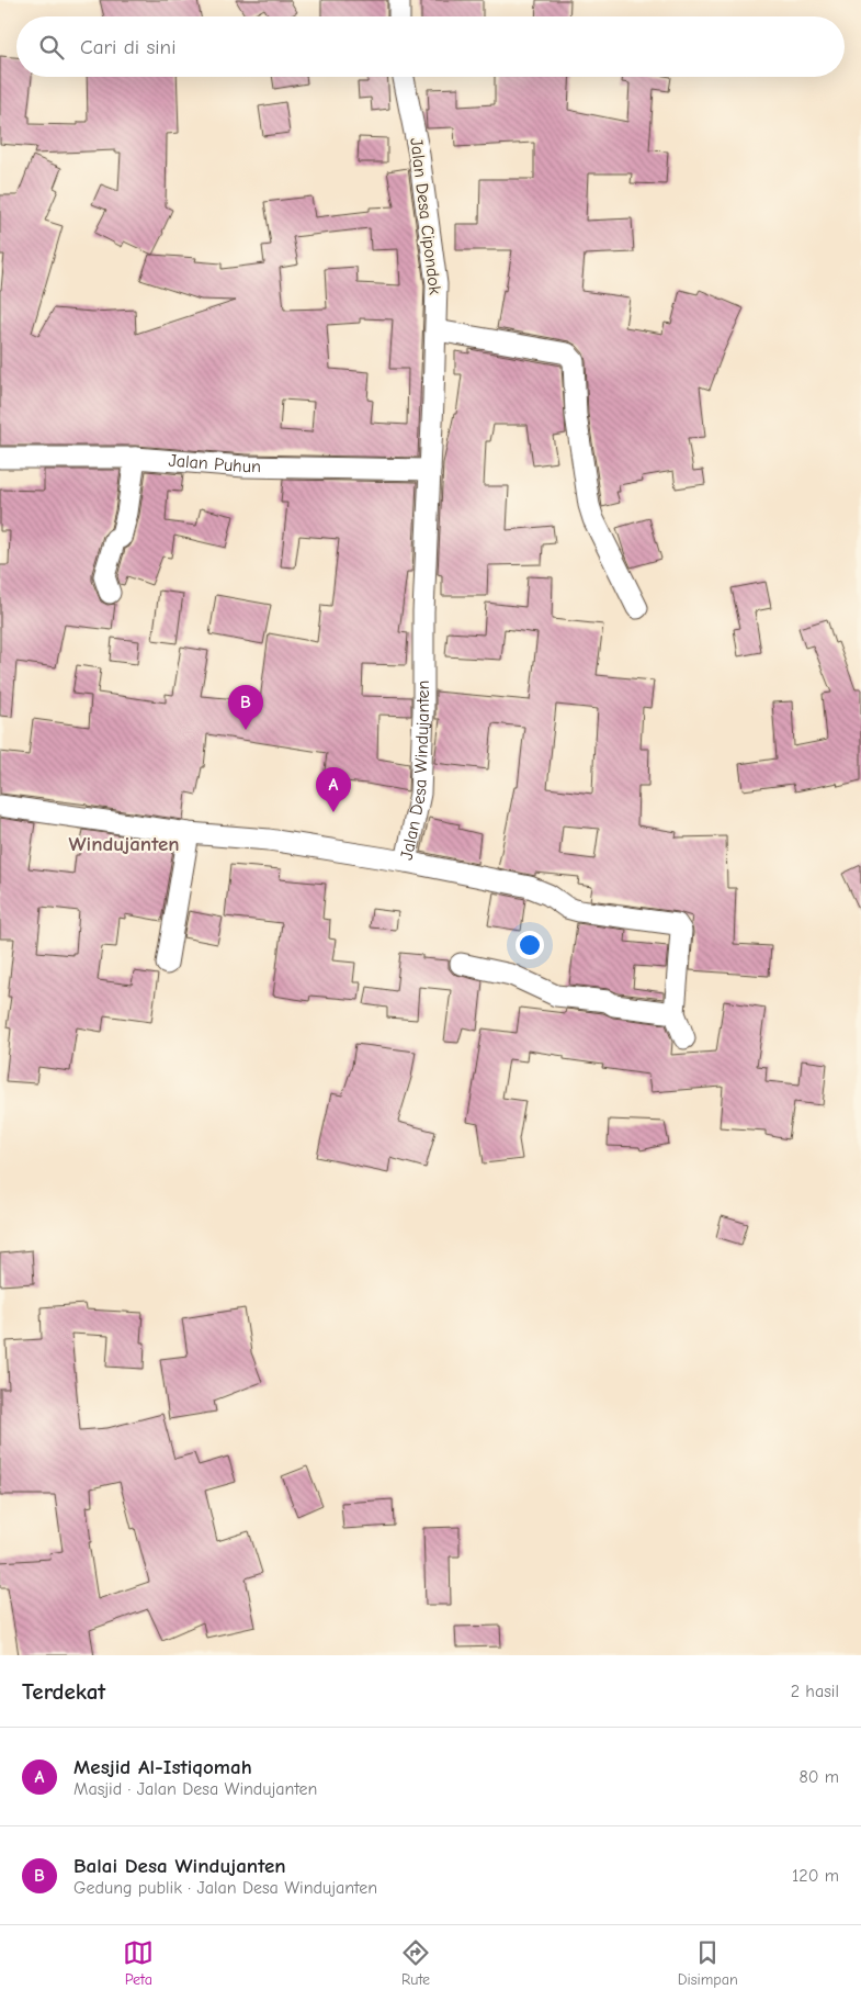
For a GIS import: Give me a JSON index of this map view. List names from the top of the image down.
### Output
{
  "streets": {
    "street": ["Jalan Desa Cipondok", "Jalan Puhun", "Jalan Desa Windujanten"]
  },
  "crossings": [
    ["Jalan Desa Cipondok", "Jalan Desa Windujanten"],
    ["Jalan Puhun", "Jalan Desa Windujanten"]
  ],
  "districts": ["Windujanten"],
  "page": {
    "search": "Cari di sini",
    "pins": ["B", "A"],
    "heading": ["Terdekat", "2 hasil"],
    "list": [
      {
        "mark": "A",
        "name": "Mesjid Al-Istiqomah",
        "note": "Masjid · Jalan Desa Windujanten",
        "value": "80 m"
      },
      {
        "mark": "B",
        "name": "Balai Desa Windujanten",
        "note": "Gedung publik · Jalan Desa Windujanten",
        "value": "120 m"
      }
    ],
    "nav": ["Peta", "Rute", "Disimpan"]
  }
}
